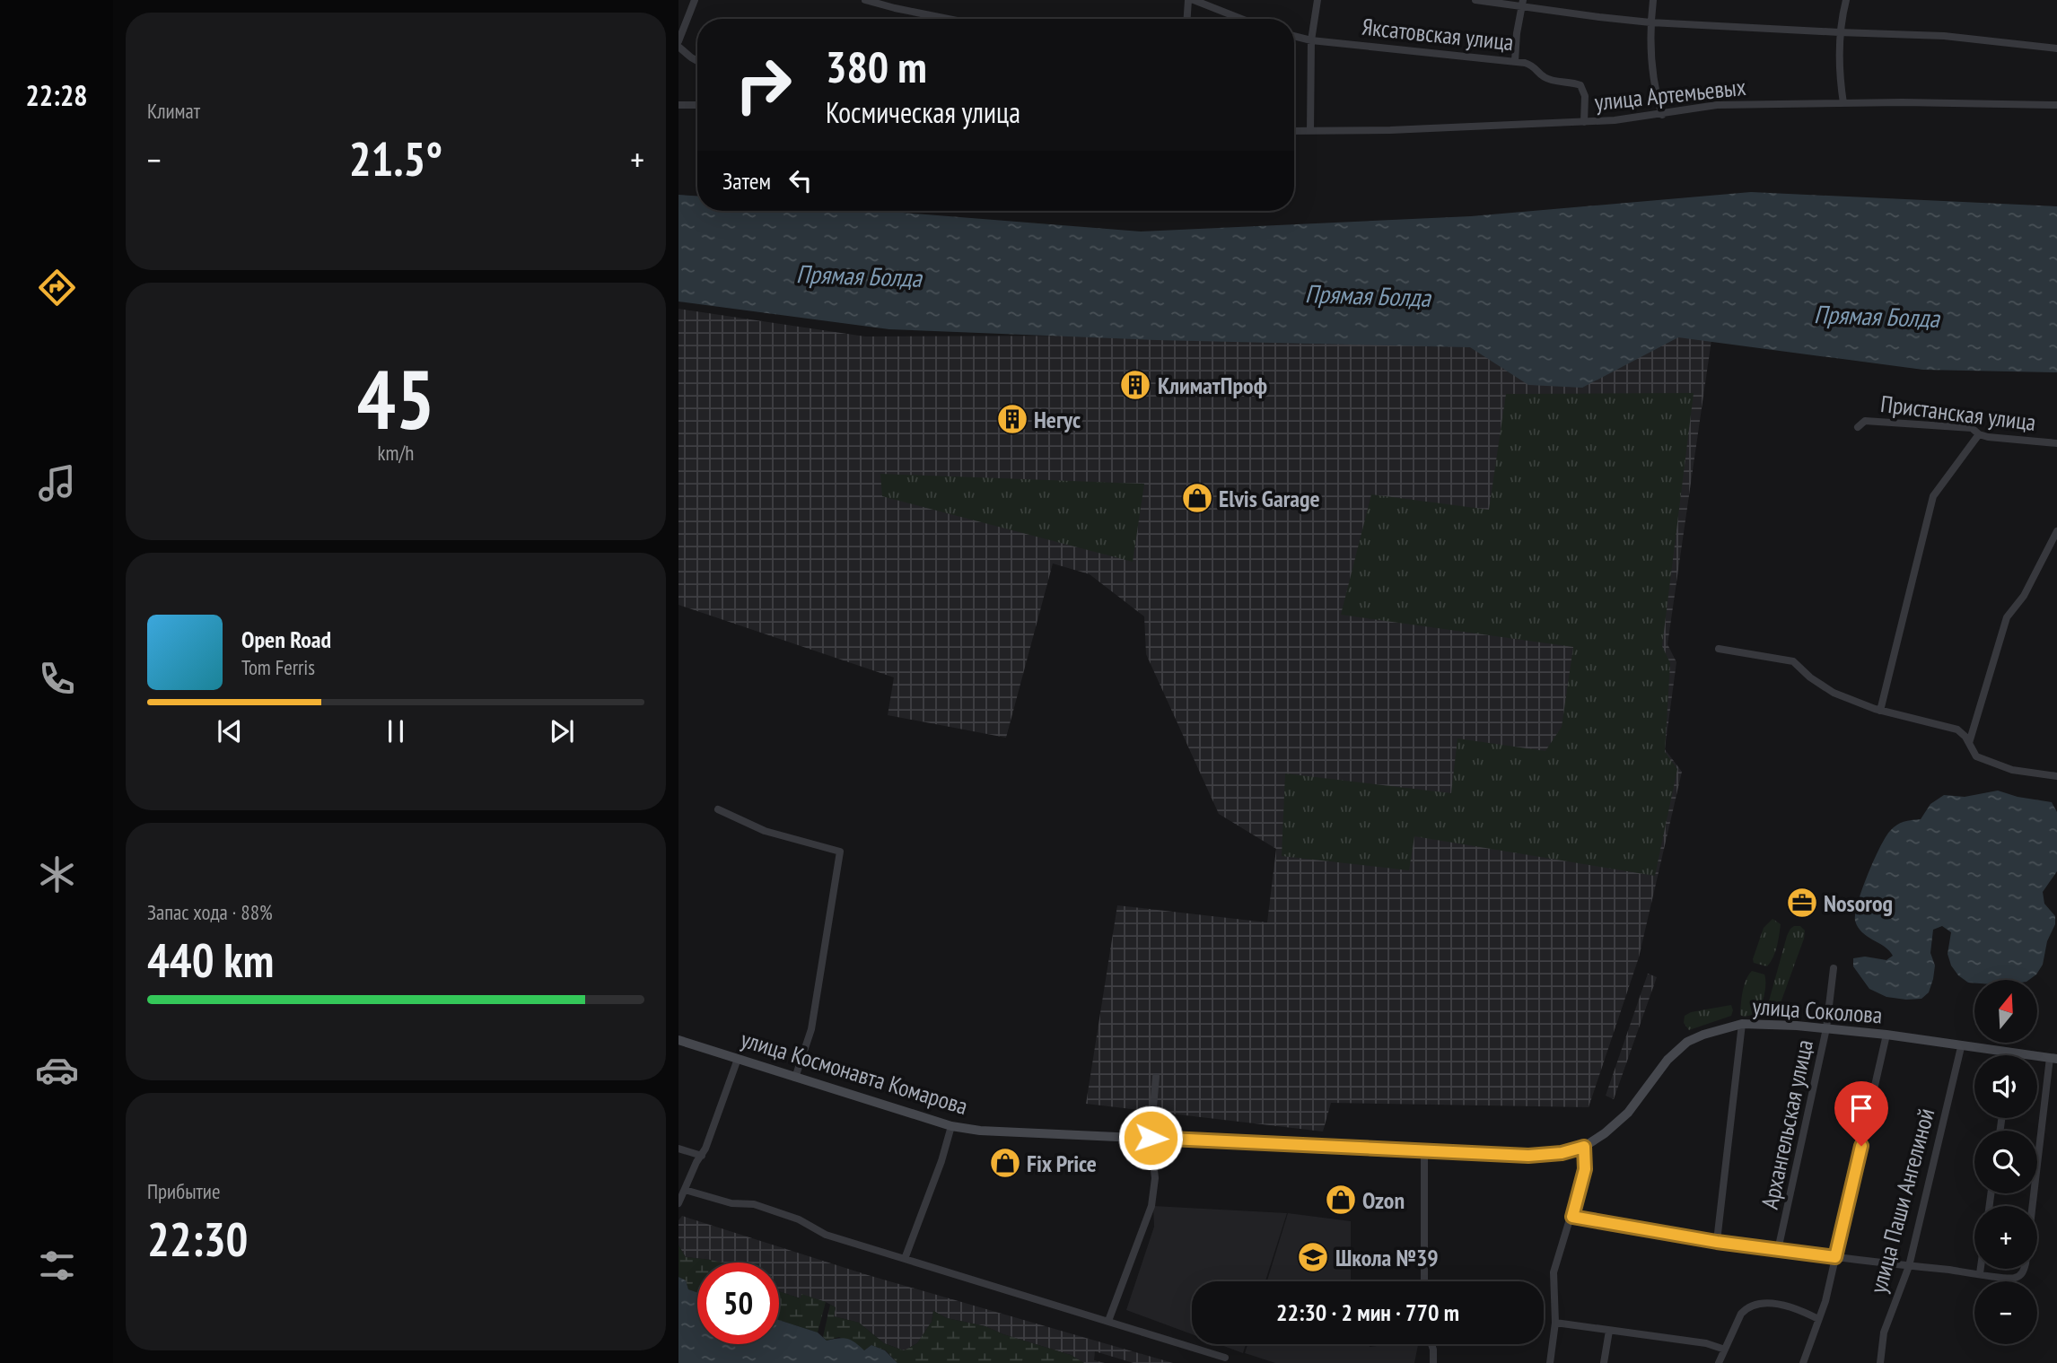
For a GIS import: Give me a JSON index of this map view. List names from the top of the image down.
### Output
{
  "streets": {
    "main road": ["улица Соколова", "улица Космонавта Комарова"],
    "street": [
      "Яксатовская улица",
      "улица Артемьевых",
      "Пристанская улица",
      "Архангельская улица",
      "улица Паши Ангелиной"
    ]
  },
  "crossings": [
    ["Яксатовская улица", "улица Артемьевых"],
    ["улица Соколова", "улица Космонавта Комарова"],
    ["улица Соколова", "Архангельская улица"],
    ["улица Соколова", "улица Паши Ангелиной"]
  ],
  "water": ["Прямая Болда"],
  "places": {
    "building": ["КлиматПроф", "Негус"],
    "shop": ["Elvis Garage", "Fix Price", "Ozon"],
    "office": ["Nosorog"],
    "school or university": ["Школа №39"]
  },
  "north": "top",
  "page": {
    "tabs": "22:28",
    "tile": [
      "Климат",
      ["45", "km/h"],
      ["Запас хода · 88%", "440 km"],
      ["Прибытие", "22:30"]
    ],
    "turn": ["380 m", "Космическая улица"],
    "heat": ["−", "21.5°", "+"],
    "then": "Затем",
    "song": ["Open Road", "Tom Ferris"],
    "map_buttons": ["+", "−"],
    "limit": "50",
    "trip": "22:30 · 2 мин · 770 m"
  }
}
